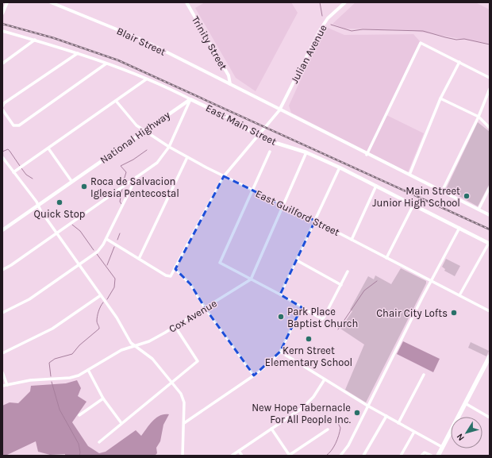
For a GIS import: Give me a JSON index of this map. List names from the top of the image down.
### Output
{
  "streets": {
    "main road": ["East Main Street", "National Highway"],
    "street": [
      "Blair Street",
      "Trinity Street",
      "Julian Avenue",
      "East Guilford Street",
      "Cox Avenue"
    ]
  },
  "crossings": [
    ["Blair Street", "Trinity Street"],
    ["East Main Street", "National Highway"],
    ["National Highway", "East Guilford Street"]
  ],
  "places": [
    "Roca de Salvacion Iglesia Pentecostal",
    "Main Street Junior High School",
    "Quick Stop",
    "Chair City Lofts",
    "Park Place Baptist Church",
    "Kern Street Elementary School",
    "New Hope Tabernacle For All People Inc."
  ],
  "north": "bottom left"
}
